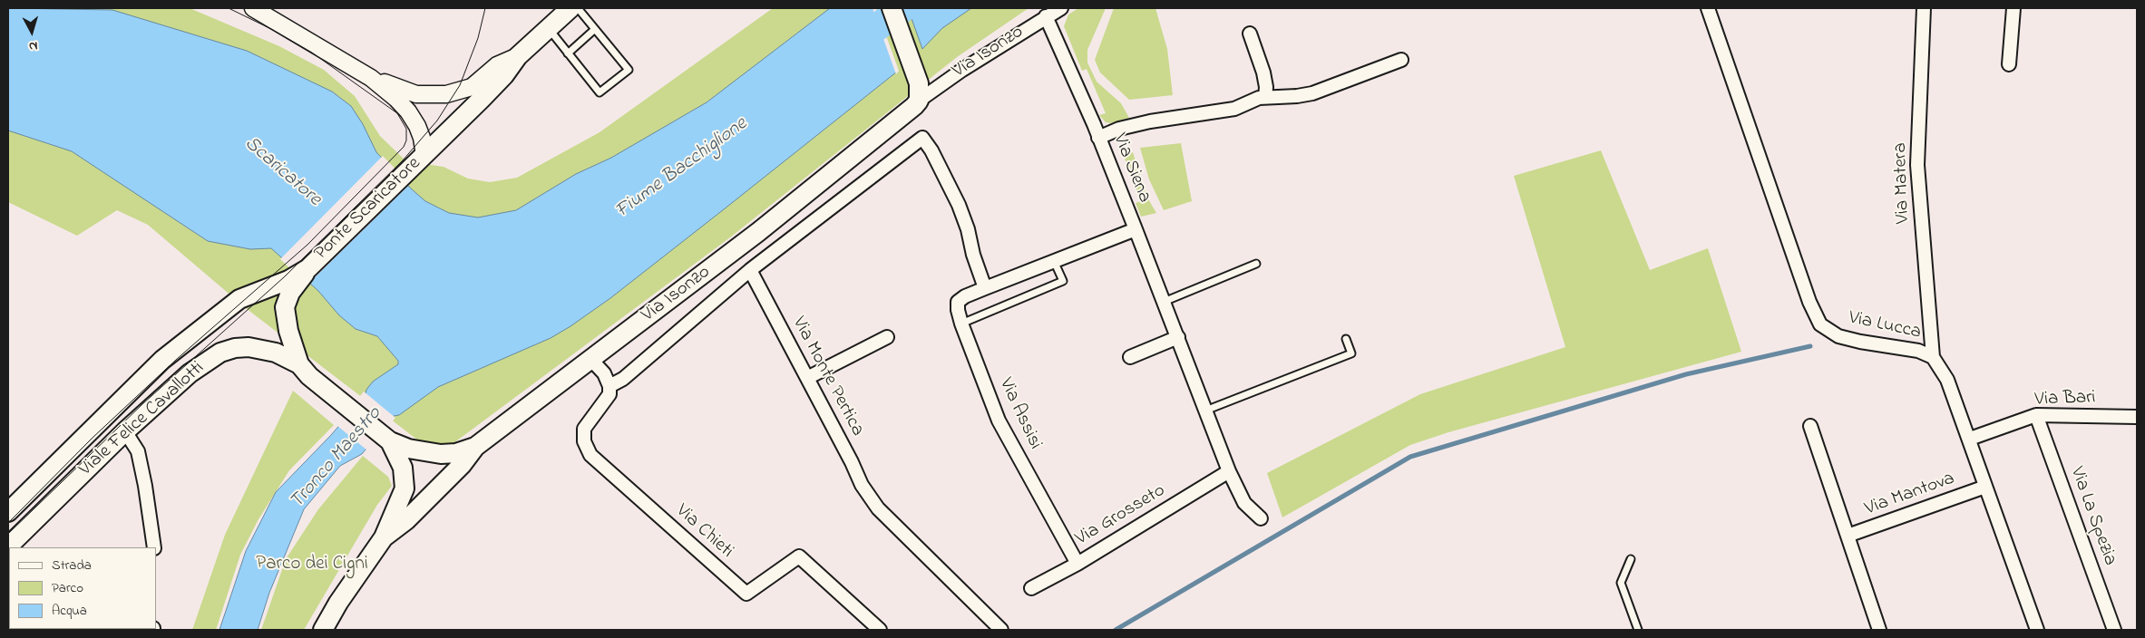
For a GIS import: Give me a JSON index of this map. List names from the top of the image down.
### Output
{
  "streets": {
    "main road": ["Via Isonzo", "Ponte Scaricatore", "Viale Felice Cavallotti"],
    "street": [
      "Via Siena",
      "Via Matera",
      "Via Lucca",
      "Via Monte Pertica",
      "Via Bari",
      "Via Assisi",
      "Via Mantova",
      "Via Grosseto",
      "Via La Spezia",
      "Via Chieti"
    ]
  },
  "crossings": [
    ["Via Isonzo", "Via Siena"],
    ["Via Siena", "Via Assisi"],
    ["Via Siena", "Via Grosseto"],
    ["Via Matera", "Via Lucca"],
    ["Ponte Scaricatore", "Viale Felice Cavallotti"],
    ["Via Lucca", "Via Bari"],
    ["Via Lucca", "Via Mantova"],
    ["Via Bari", "Via La Spezia"],
    ["Via Assisi", "Via Grosseto"]
  ],
  "water": ["Fiume Bacchiglione", "Scaricatore", "Tronco Maestro"],
  "parks": ["Parco dei Cigni"],
  "legend": ["Strada", "Parco", "Acqua"],
  "north": "bottom"
}
